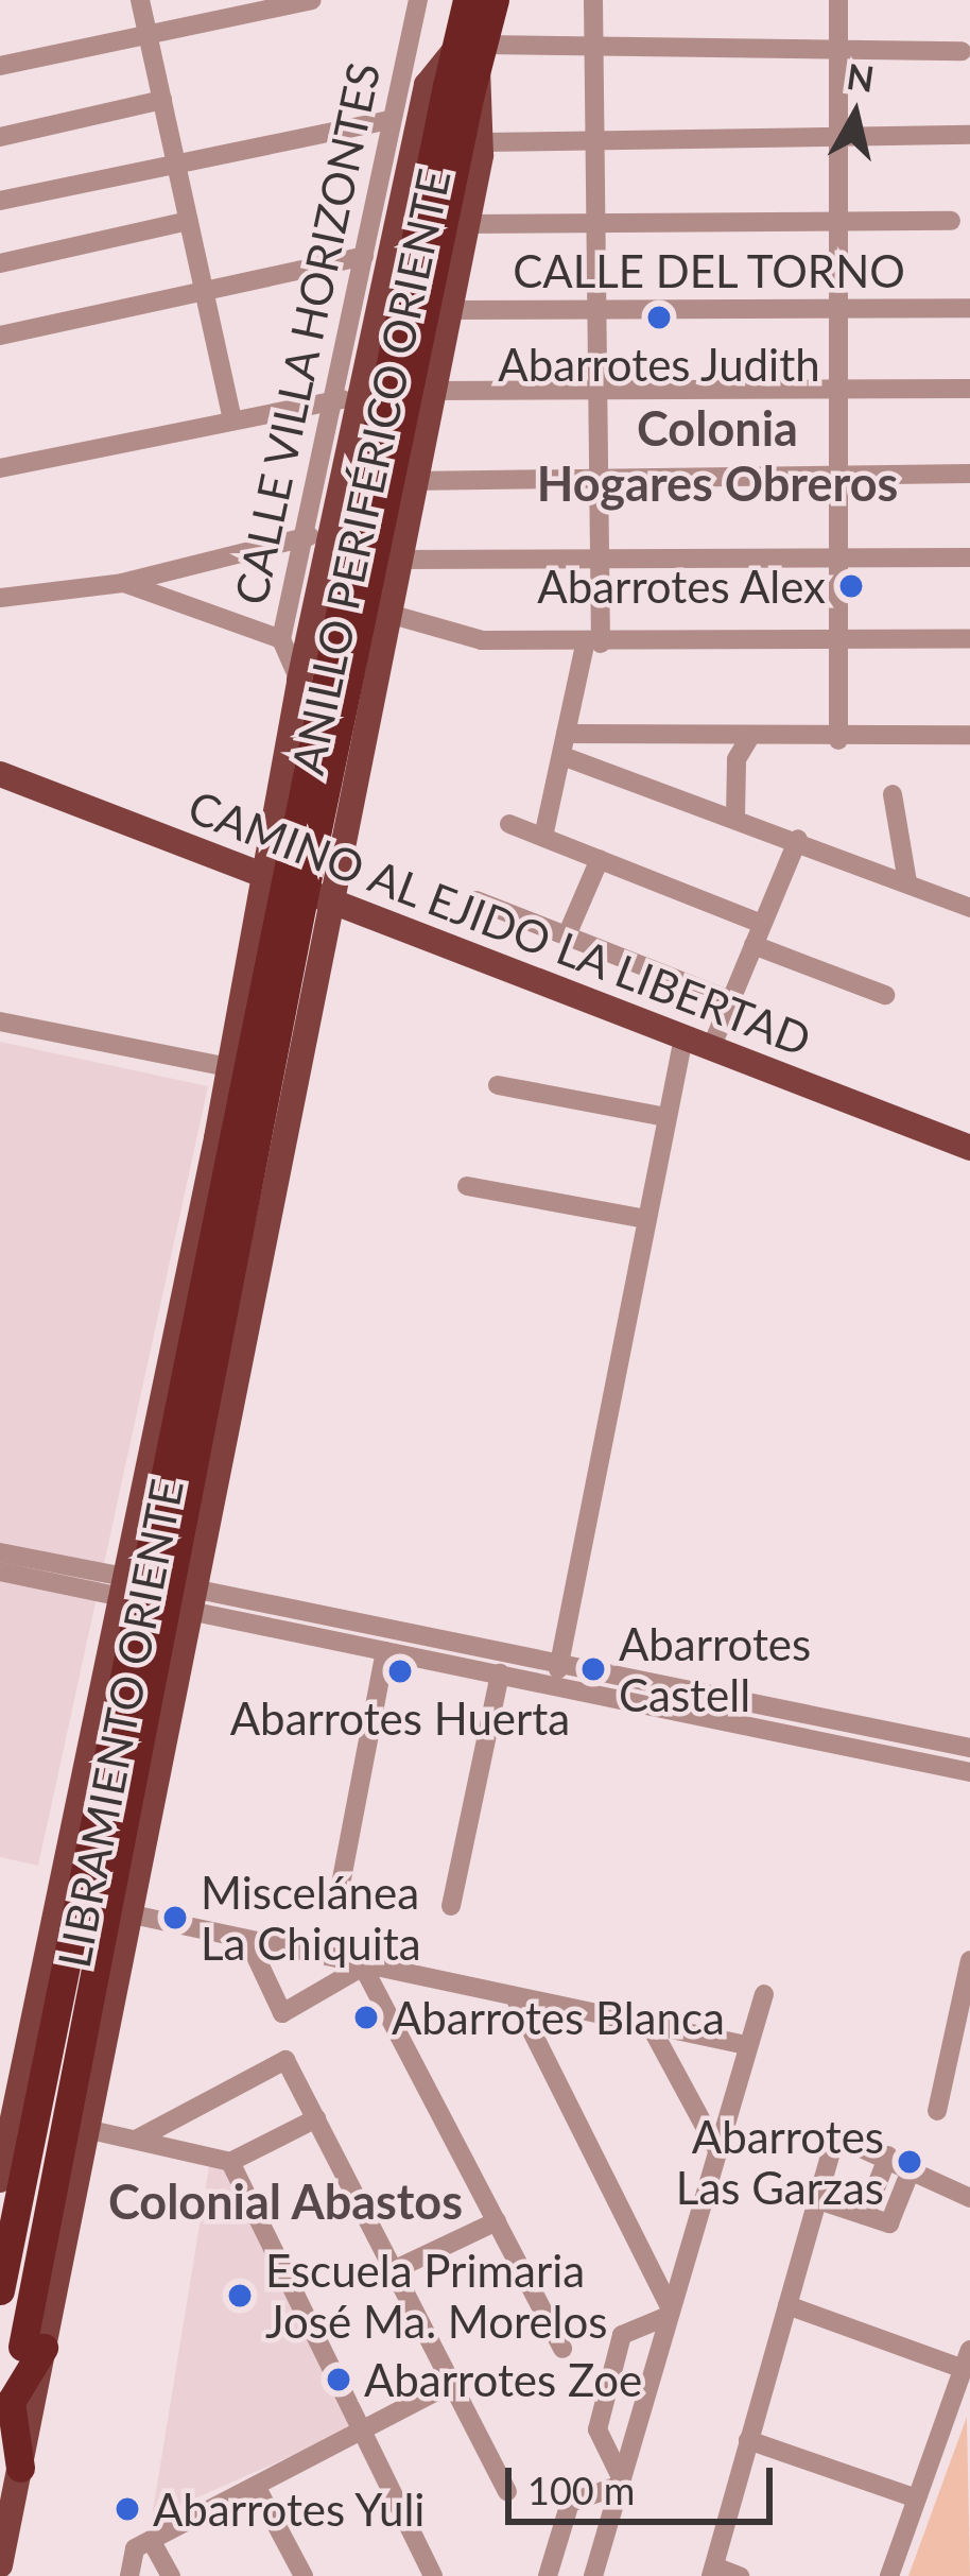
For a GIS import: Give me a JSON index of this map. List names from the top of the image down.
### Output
{
  "streets": {
    "highway": ["ANILLO PERIFÉRICO ORIENTE", "LIBRAMIENTO ORIENTE"],
    "main road": ["CAMINO AL EJIDO LA LIBERTAD"],
    "street": ["CALLE DEL TORNO", "CALLE VILLA HORIZONTES"]
  },
  "crossings": [
    ["CALLE DEL TORNO", "ANILLO PERIFÉRICO ORIENTE"],
    ["CALLE VILLA HORIZONTES", "ANILLO PERIFÉRICO ORIENTE"],
    ["ANILLO PERIFÉRICO ORIENTE", "CAMINO AL EJIDO LA LIBERTAD"],
    ["ANILLO PERIFÉRICO ORIENTE", "LIBRAMIENTO ORIENTE"],
    ["CAMINO AL EJIDO LA LIBERTAD", "LIBRAMIENTO ORIENTE"]
  ],
  "districts": ["Colonia Hogares Obreros", "Colonial Abastos"],
  "places": [
    "Abarrotes Judith",
    "Abarrotes Alex",
    "Abarrotes Castell",
    "Abarrotes Huerta",
    "Miscelánea La Chiquita",
    "Abarrotes Blanca",
    "Abarrotes Las Garzas",
    "Escuela Primaria José Ma. Morelos",
    "Abarrotes Zoe",
    "Abarrotes Yuli"
  ],
  "scale_bar": "100 m",
  "north": "top"
}
